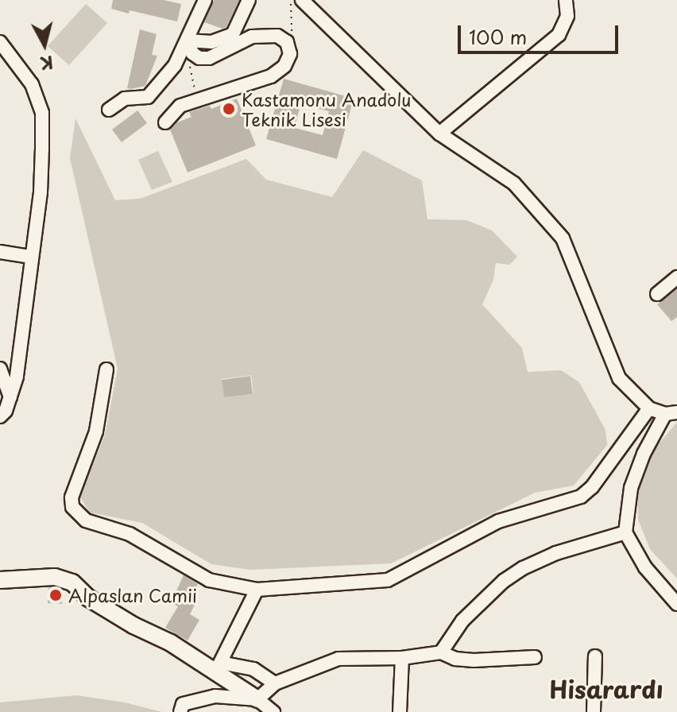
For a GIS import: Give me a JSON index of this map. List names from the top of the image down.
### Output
{
  "districts": ["Hisarardı"],
  "places": ["Kastamonu Anadolu Teknik Lisesi", "Alpaslan Camii"],
  "scale_bar": "100 m",
  "north": "bottom"
}
